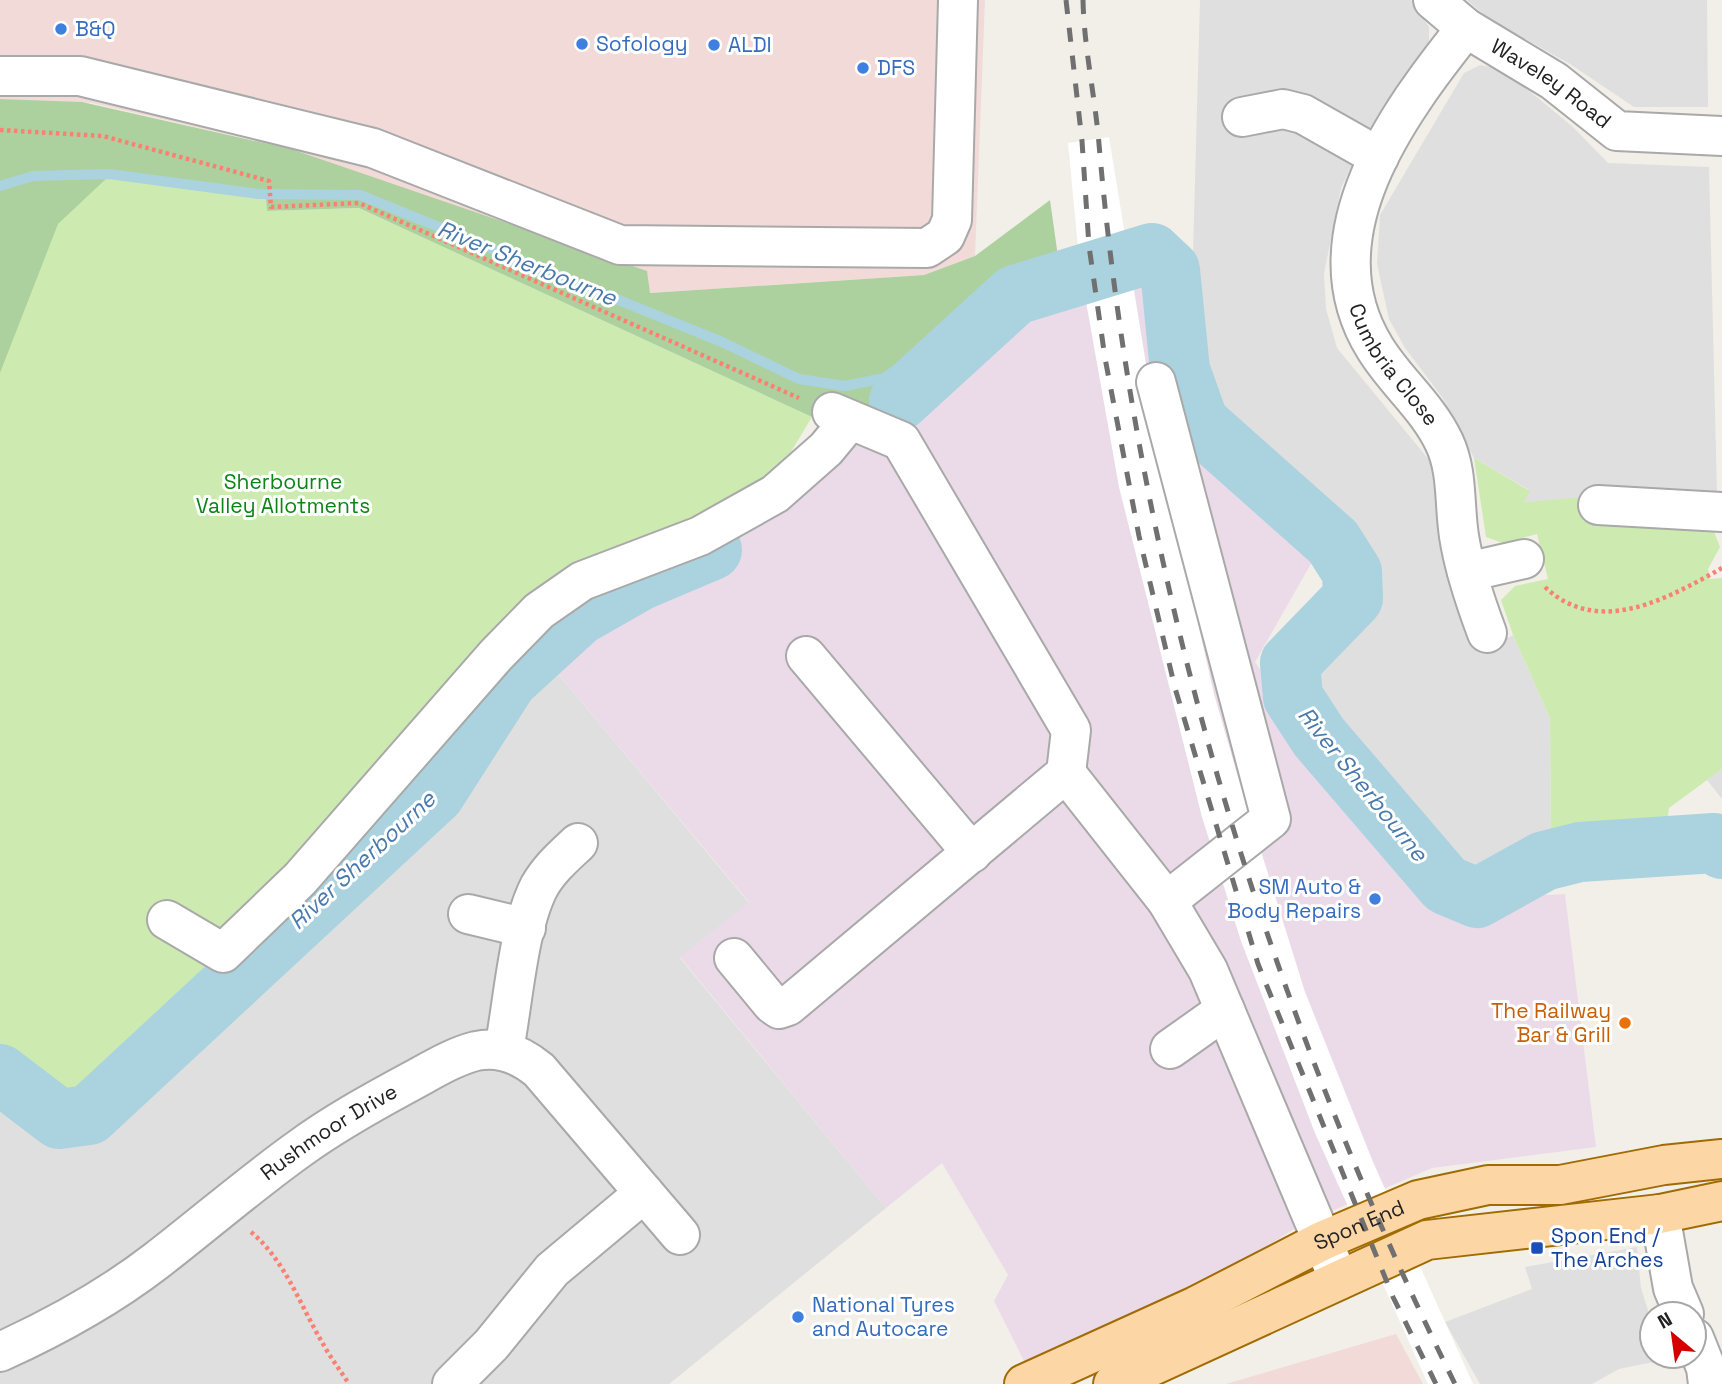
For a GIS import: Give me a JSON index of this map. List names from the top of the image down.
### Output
{
  "streets": {
    "main road": ["Spon End"],
    "street": ["Waveley Road", "Cumbria Close", "Rushmoor Drive"]
  },
  "crossings": [
    ["Waveley Road", "Cumbria Close"]
  ],
  "water": ["River Sherbourne"],
  "parks": ["Sherbourne Valley Allotments"],
  "places": {
    "other": [
      "B&Q",
      "Sofology",
      "ALDI",
      "DFS",
      "SM Auto & Body Repairs",
      "The Railway Bar & Grill",
      "National Tyres and Autocare"
    ],
    "transit": ["Spon End / The Arches"]
  },
  "north": "top left"
}
